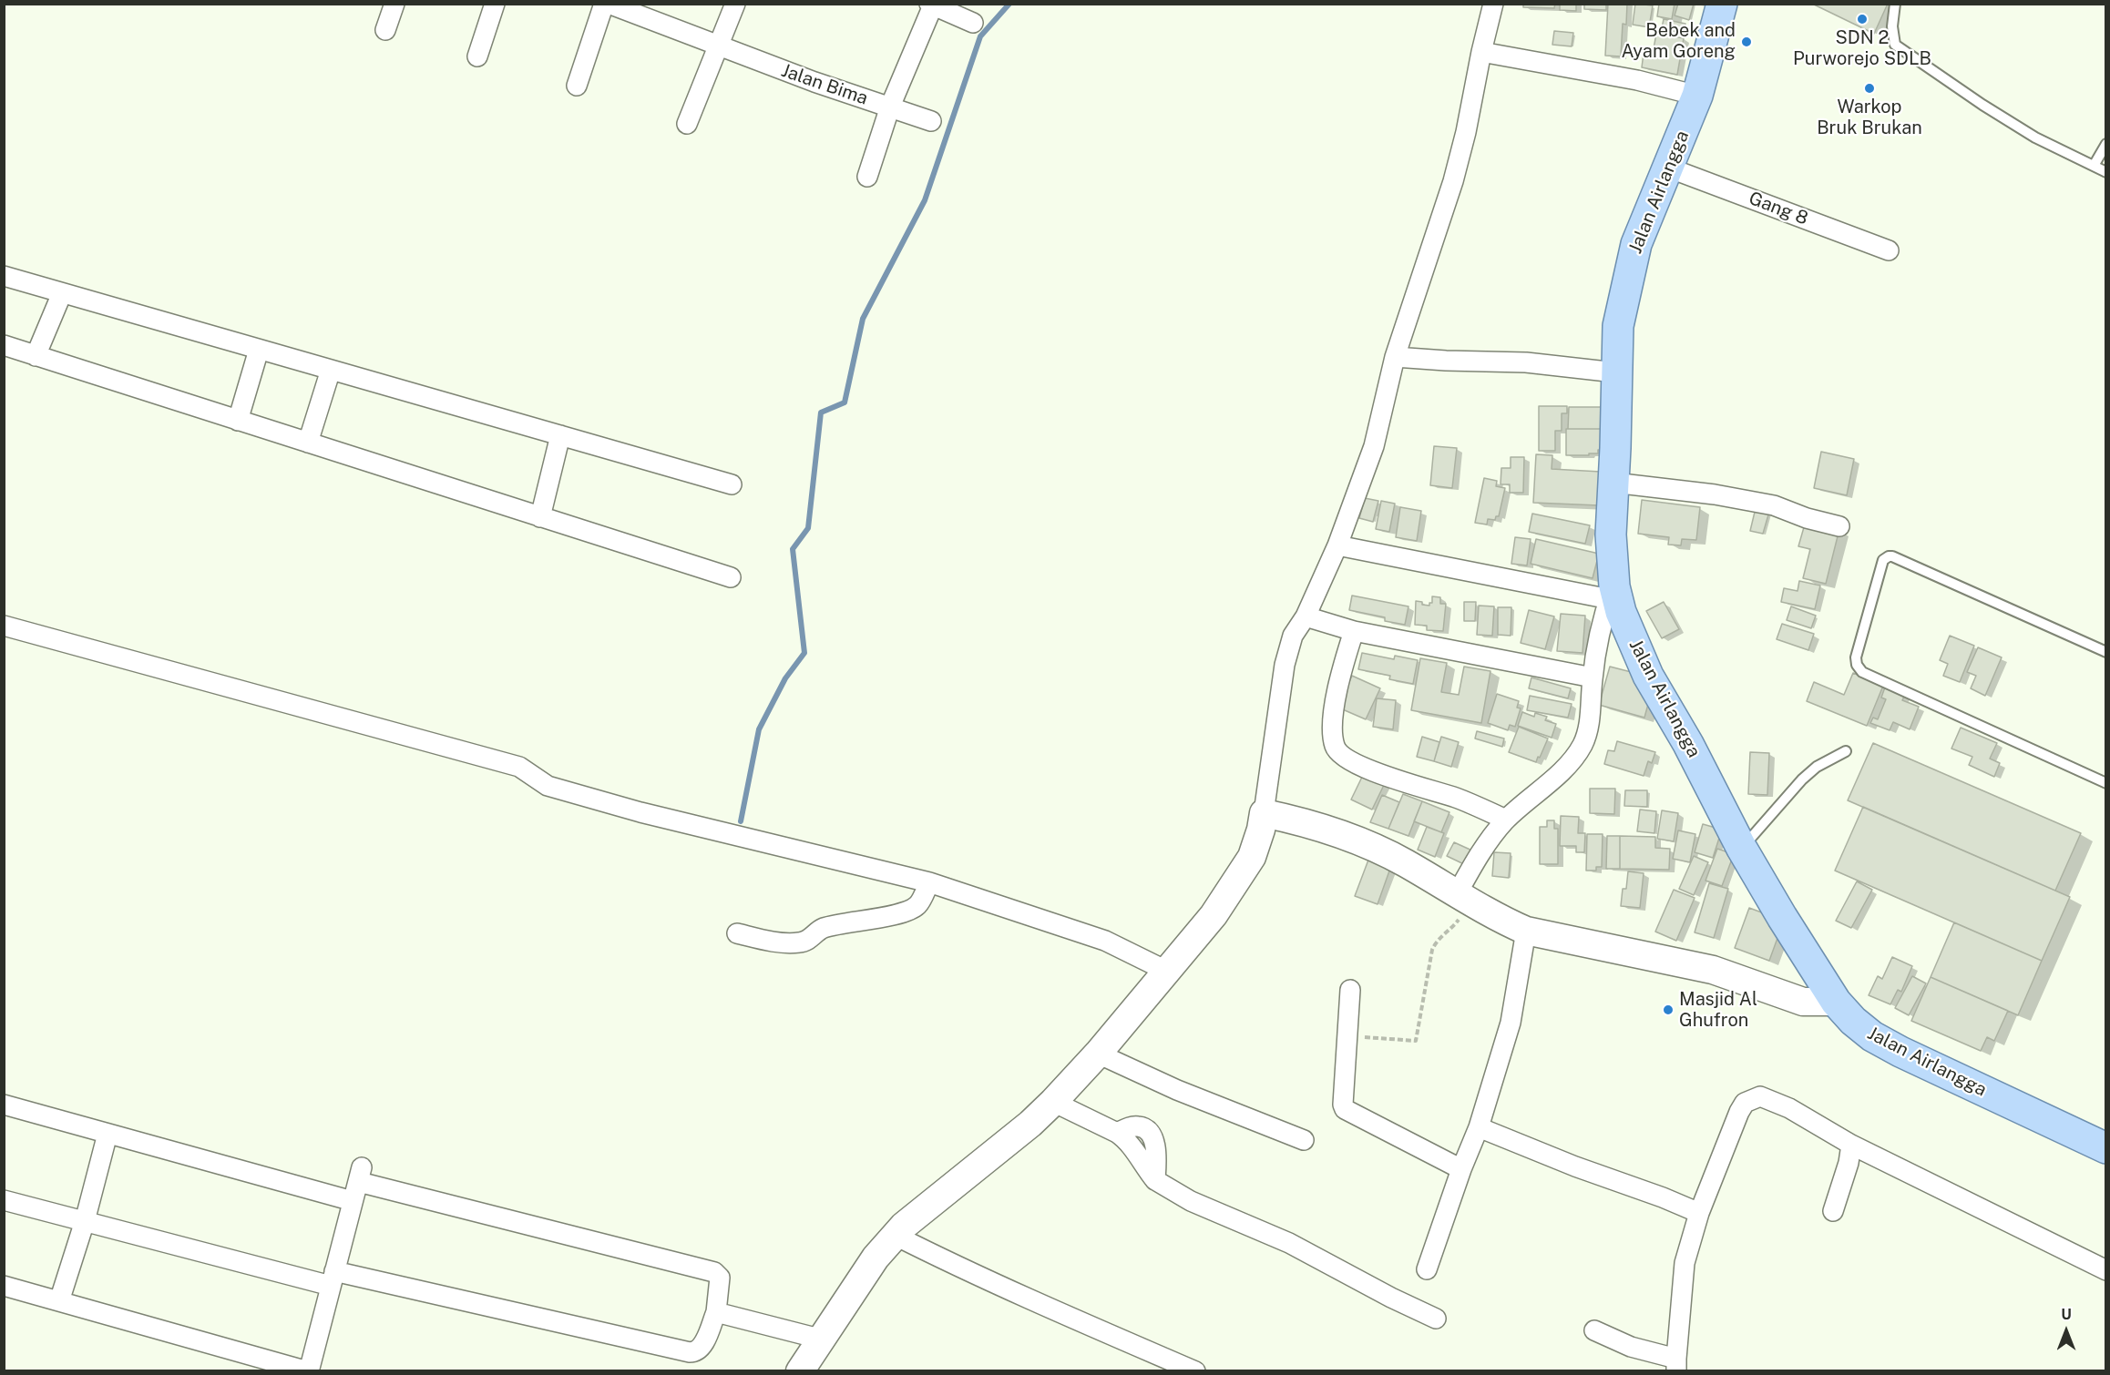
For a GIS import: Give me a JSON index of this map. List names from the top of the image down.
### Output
{
  "streets": {
    "main road": ["Jalan Airlangga"],
    "street": ["Jalan Bima", "Gang 8"]
  },
  "crossings": [
    ["Jalan Airlangga", "Gang 8"]
  ],
  "places": [
    "SDN 2 Purworejo SDLB",
    "Bebek and Ayam Goreng",
    "Warkop Bruk Brukan",
    "Masjid Al Ghufron"
  ],
  "north": "top"
}
